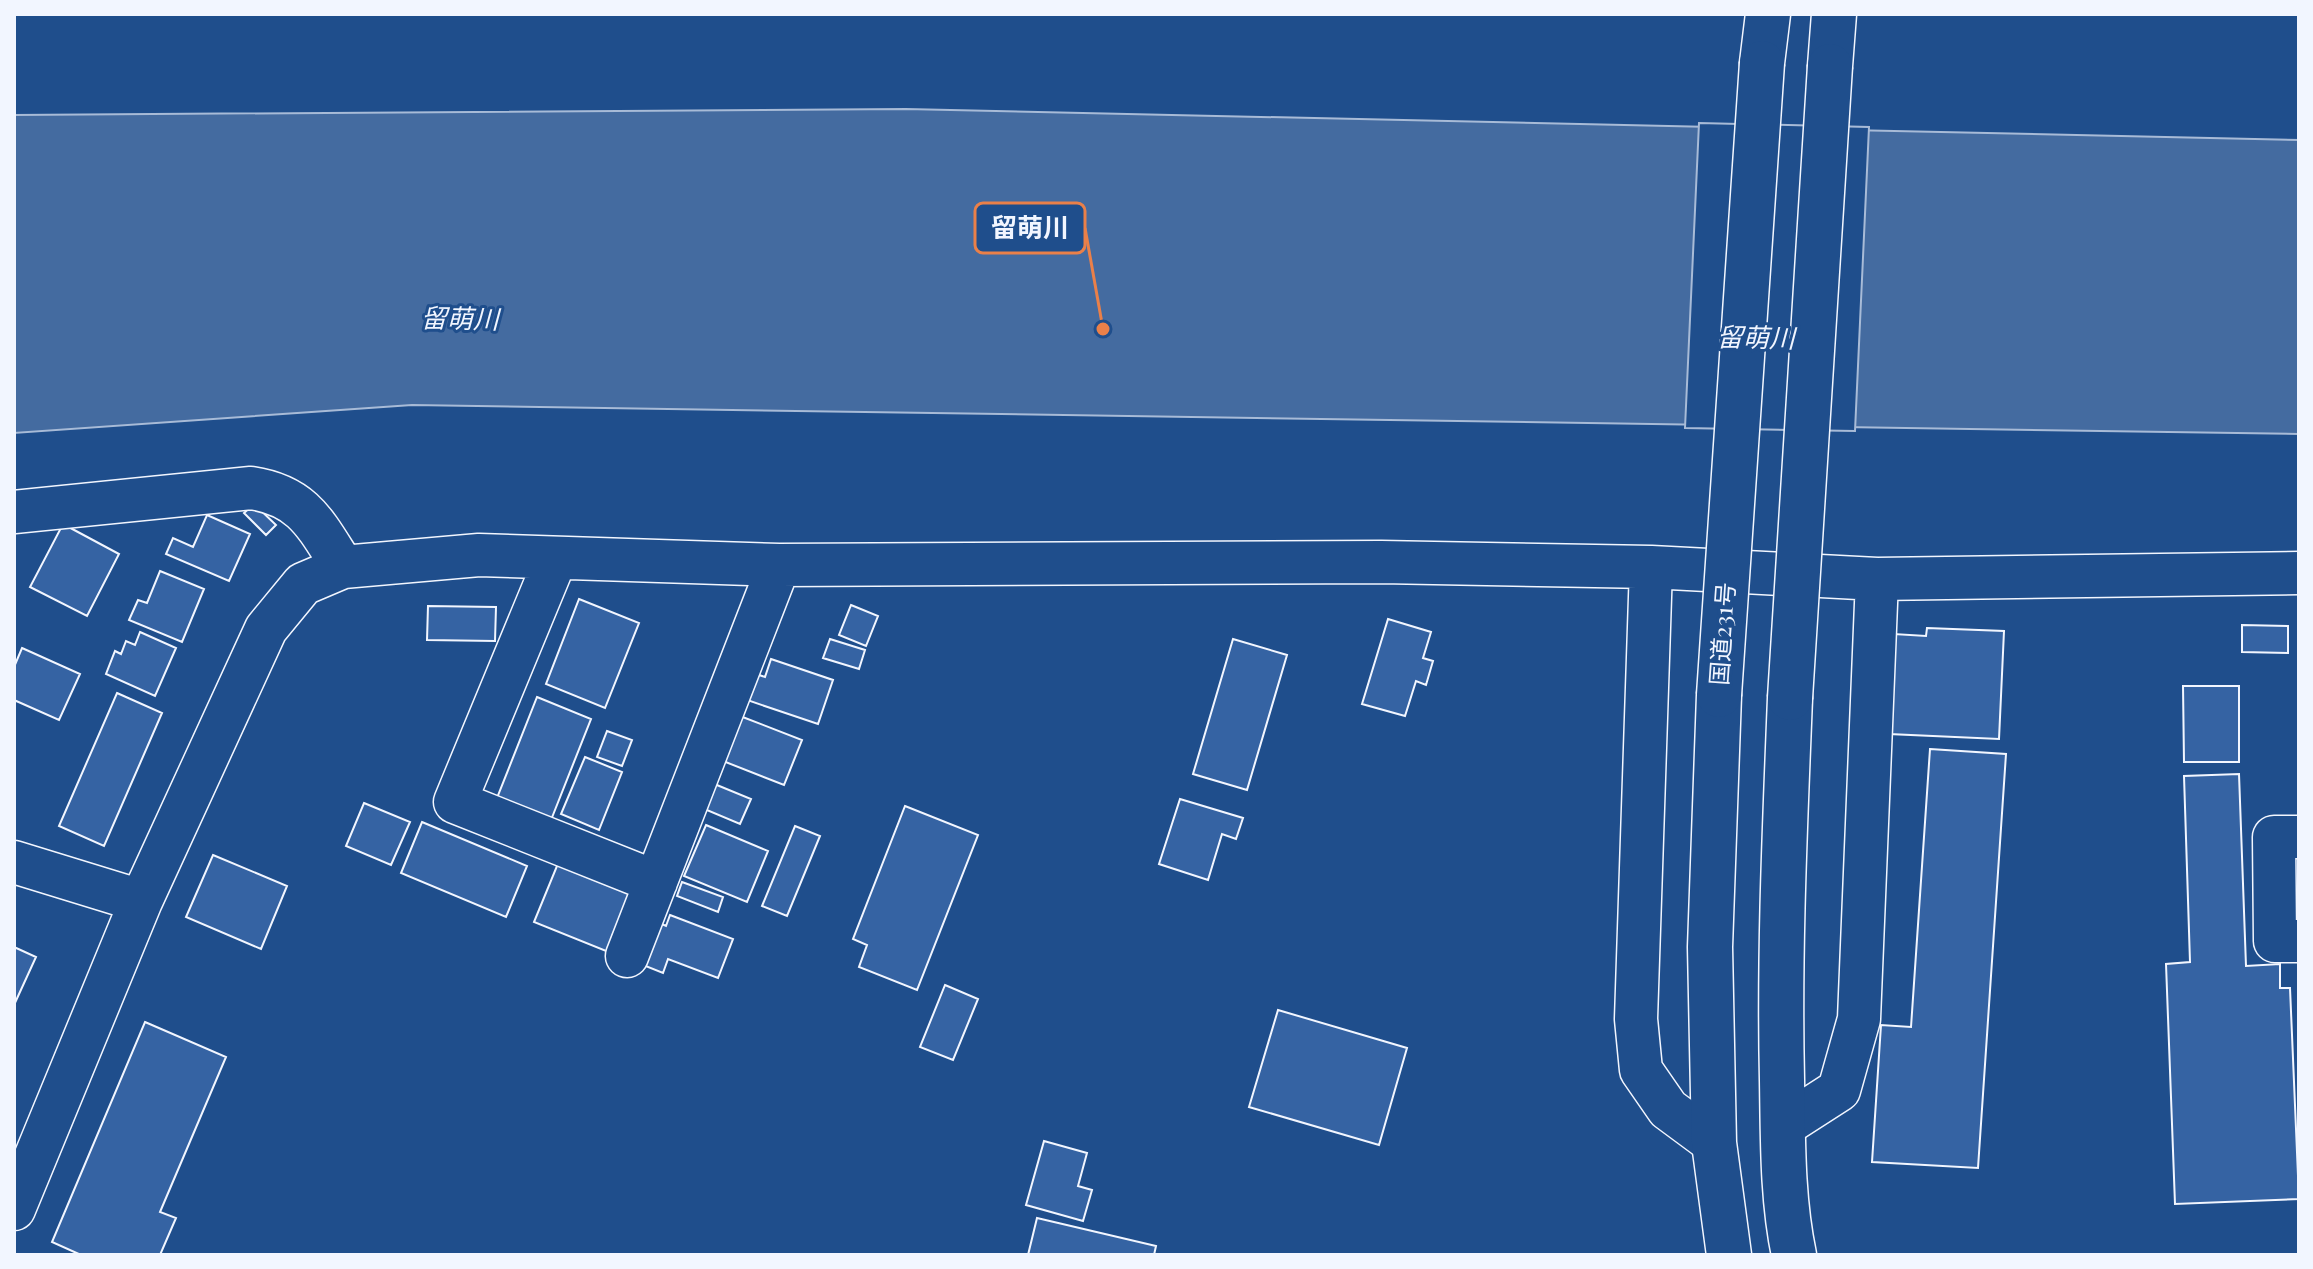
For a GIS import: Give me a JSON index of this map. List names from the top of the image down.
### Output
{
  "streets": {
    "highway": ["国道231号"]
  },
  "water": ["留萌川"],
  "places": ["留萌川"]
}
